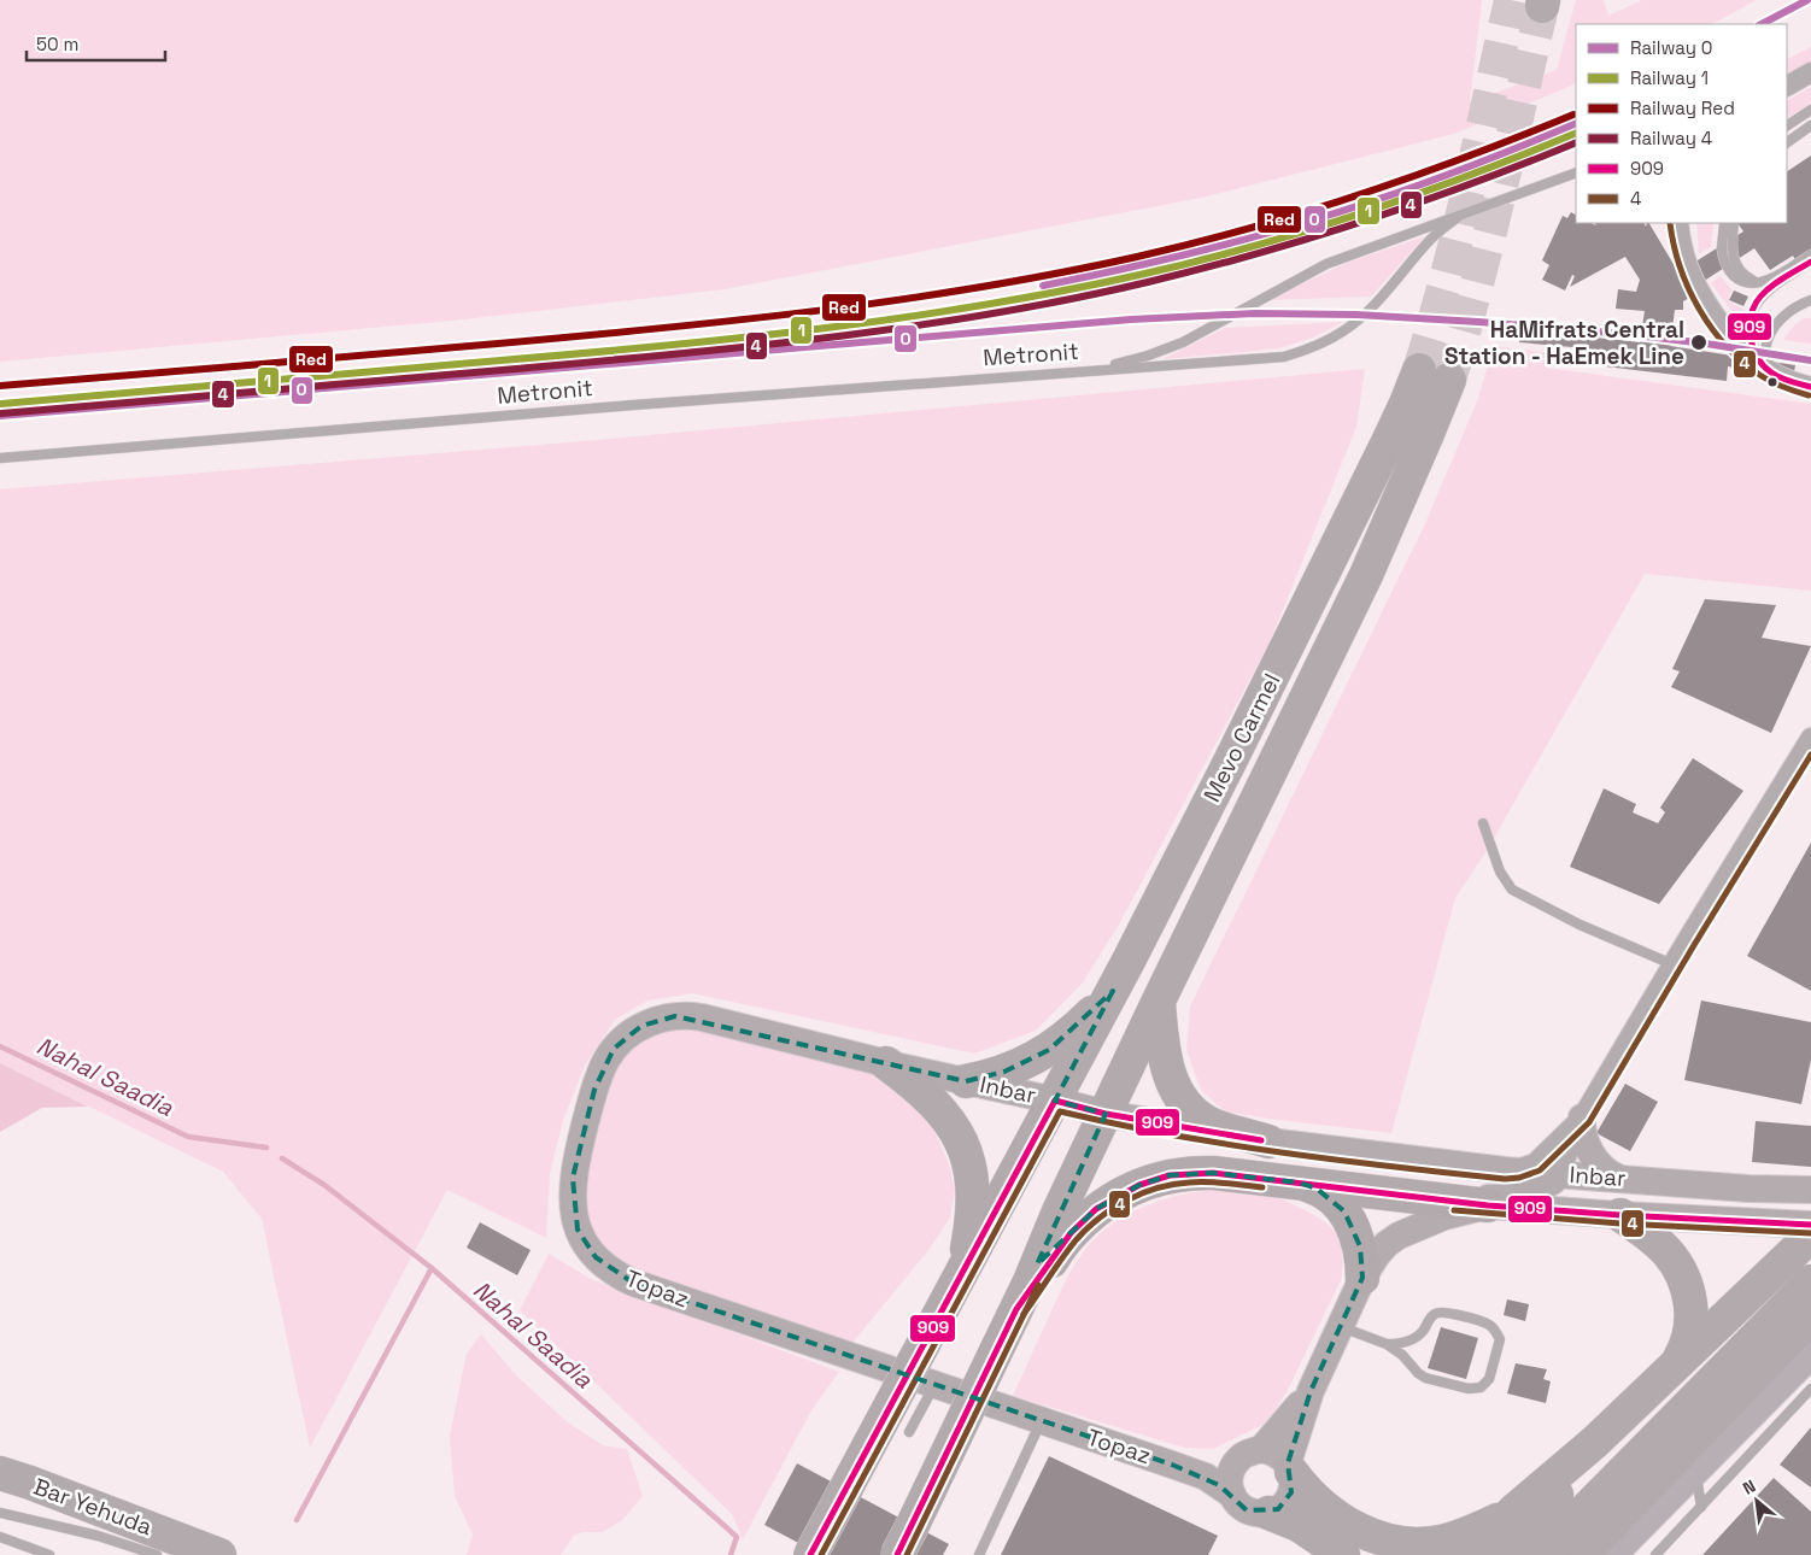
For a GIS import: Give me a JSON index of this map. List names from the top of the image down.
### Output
{
  "streets": {
    "highway": ["Mevo Carmel", "Bar Yehuda"],
    "street": ["Inbar", "Topaz"],
    "lane": ["Metronit"]
  },
  "crossings": [
    ["Mevo Carmel", "Inbar"],
    ["Inbar", "Topaz"]
  ],
  "water": ["Nahal Saadia"],
  "places": ["HaMifrats Central Station - HaEmek Line"],
  "lines": [
    "rail line 0",
    "rail line Red",
    "rail line 1",
    "rail line 4",
    "transit line 4",
    "transit line 909"
  ],
  "legend": [
    "Railway 0",
    "Railway 1",
    "Railway Red",
    "Railway 4",
    "909",
    "4"
  ],
  "scale_bar": "50 m",
  "north": "top left"
}
